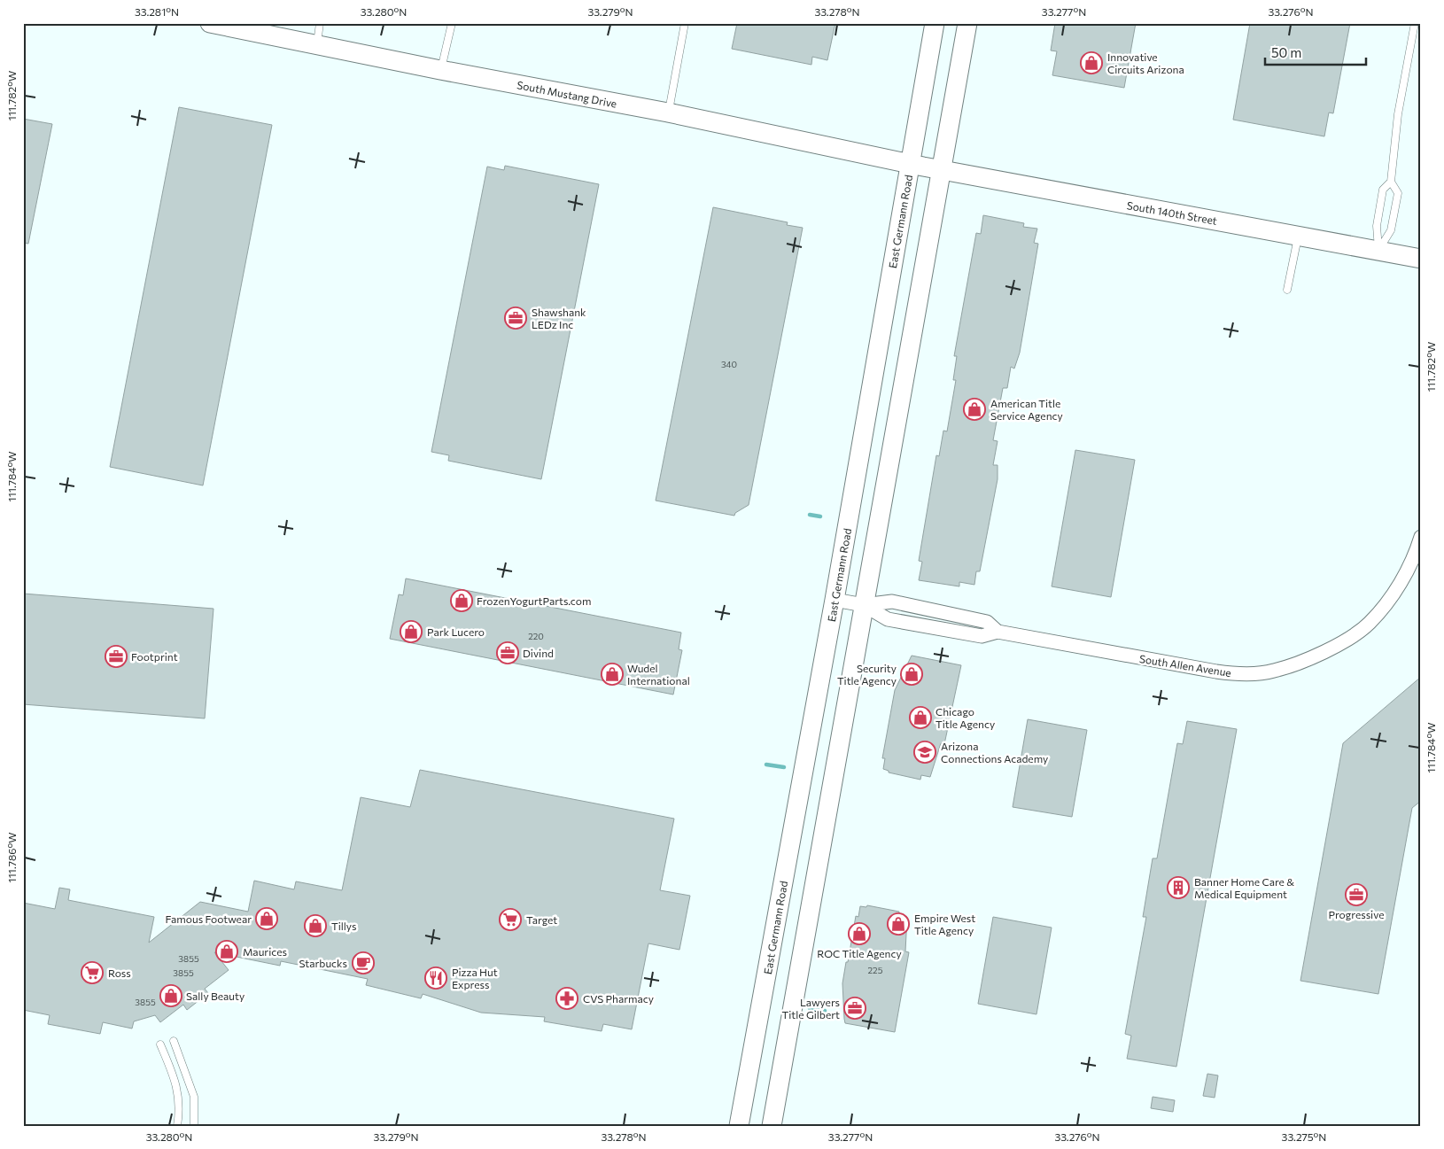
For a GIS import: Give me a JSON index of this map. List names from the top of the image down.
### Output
{
  "streets": {
    "main road": ["South Mustang Drive", "South 140th Street", "East Germann Road"],
    "street": ["South Allen Avenue"]
  },
  "crossings": [
    ["South Mustang Drive", "South 140th Street"],
    ["South Mustang Drive", "East Germann Road"],
    ["South 140th Street", "East Germann Road"],
    ["East Germann Road", "South Allen Avenue"]
  ],
  "places": {
    "shop": [
      "Innovative Circuits Arizona",
      "American Title Service Agency",
      "FrozenYogurtParts.com",
      "Park Lucero",
      "Wudel International",
      "Security Title Agency",
      "Chicago Title Agency",
      "Famous Footwear",
      "Empire West Title Agency",
      "Tillys",
      "ROC Title Agency",
      "Maurices",
      "Sally Beauty"
    ],
    "office": [
      "Shawshank LEDz Inc",
      "Divind",
      "Footprint",
      "Progressive",
      "Lawyers Title Gilbert"
    ],
    "school or university": ["Arizona Connections Academy"],
    "building": ["Banner Home Care & Medical Equipment"],
    "supermarket": ["Target", "Ross"],
    "cafe": ["Starbucks"],
    "restaurant": ["Pizza Hut Express"],
    "pharmacy": ["CVS Pharmacy"]
  },
  "house_numbers": [
    "340",
    "220",
    "3855",
    "225",
    "3855",
    "3855"
  ],
  "scale_bar": "50 m",
  "coordinates": [
    "33.281°N",
    "33.280°N",
    "33.279°N",
    "33.278°N",
    "33.277°N",
    "33.276°N",
    "111.782°W",
    "111.784°W",
    "111.786°W",
    "33.275°N"
  ]
}
